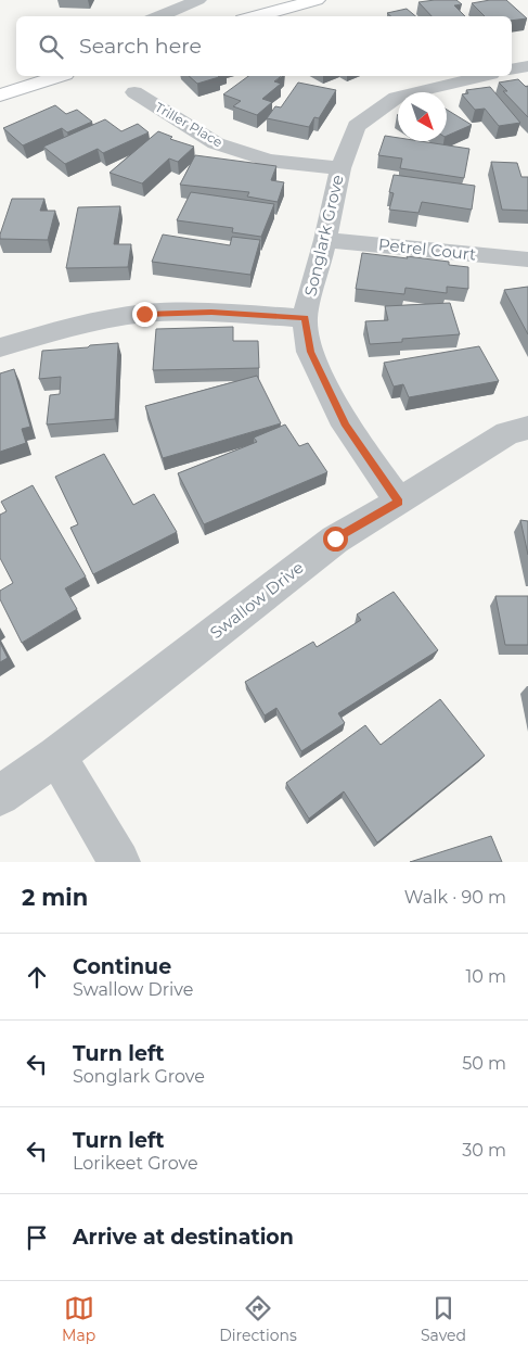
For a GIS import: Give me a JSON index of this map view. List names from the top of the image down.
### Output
{
  "streets": {
    "street": [
      "Triller Place",
      "Songlark Grove",
      "Petrel Court",
      "Swallow Drive"
    ]
  },
  "crossings": [
    ["Triller Place", "Songlark Grove"],
    ["Songlark Grove", "Petrel Court"],
    ["Songlark Grove", "Swallow Drive"]
  ],
  "north": "bottom right",
  "page": {
    "search": "Search here",
    "heading": ["2 min", "Walk · 90 m"],
    "list": [
      ["Continue", "Swallow Drive", "10 m"],
      ["Turn left", "Songlark Grove", "50 m"],
      ["Turn left", "Lorikeet Grove", "30 m"],
      "Arrive at destination"
    ],
    "nav": ["Map", "Directions", "Saved"]
  }
}
